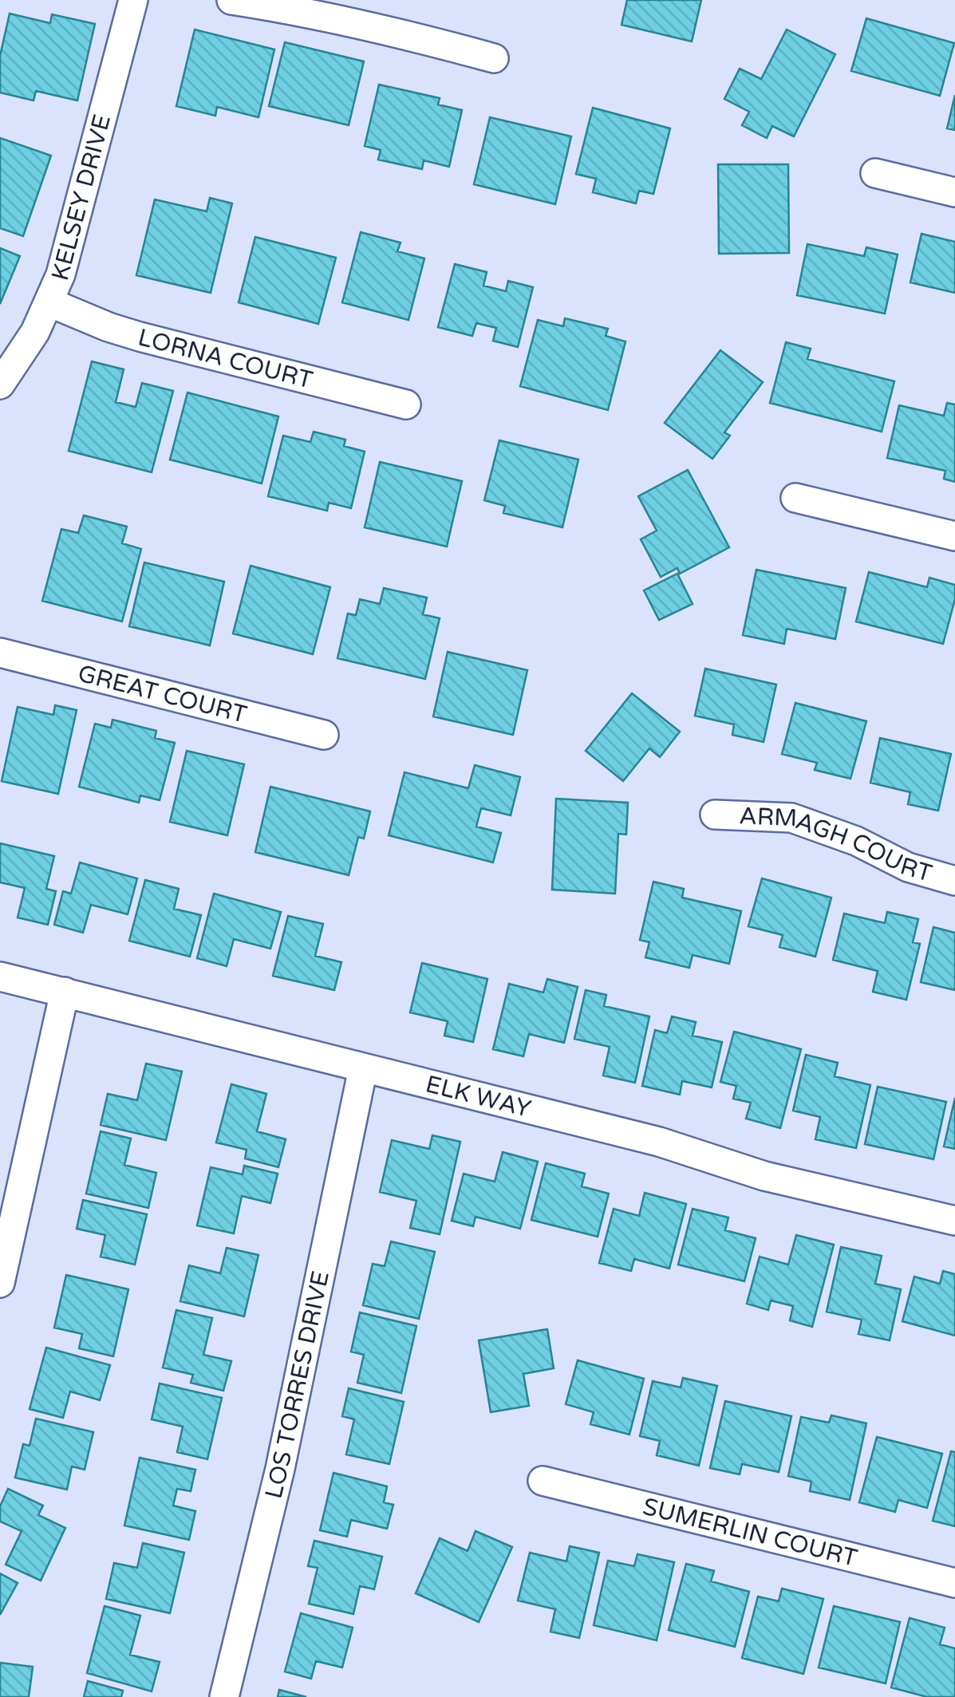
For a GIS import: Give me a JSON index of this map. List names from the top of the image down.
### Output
{
  "streets": {
    "street": [
      "KELSEY DRIVE",
      "LORNA COURT",
      "GREAT COURT",
      "ARMAGH COURT",
      "ELK WAY",
      "LOS TORRES DRIVE",
      "SUMERLIN COURT"
    ]
  },
  "crossings": [
    ["KELSEY DRIVE", "LORNA COURT"],
    ["ELK WAY", "LOS TORRES DRIVE"]
  ]
}
